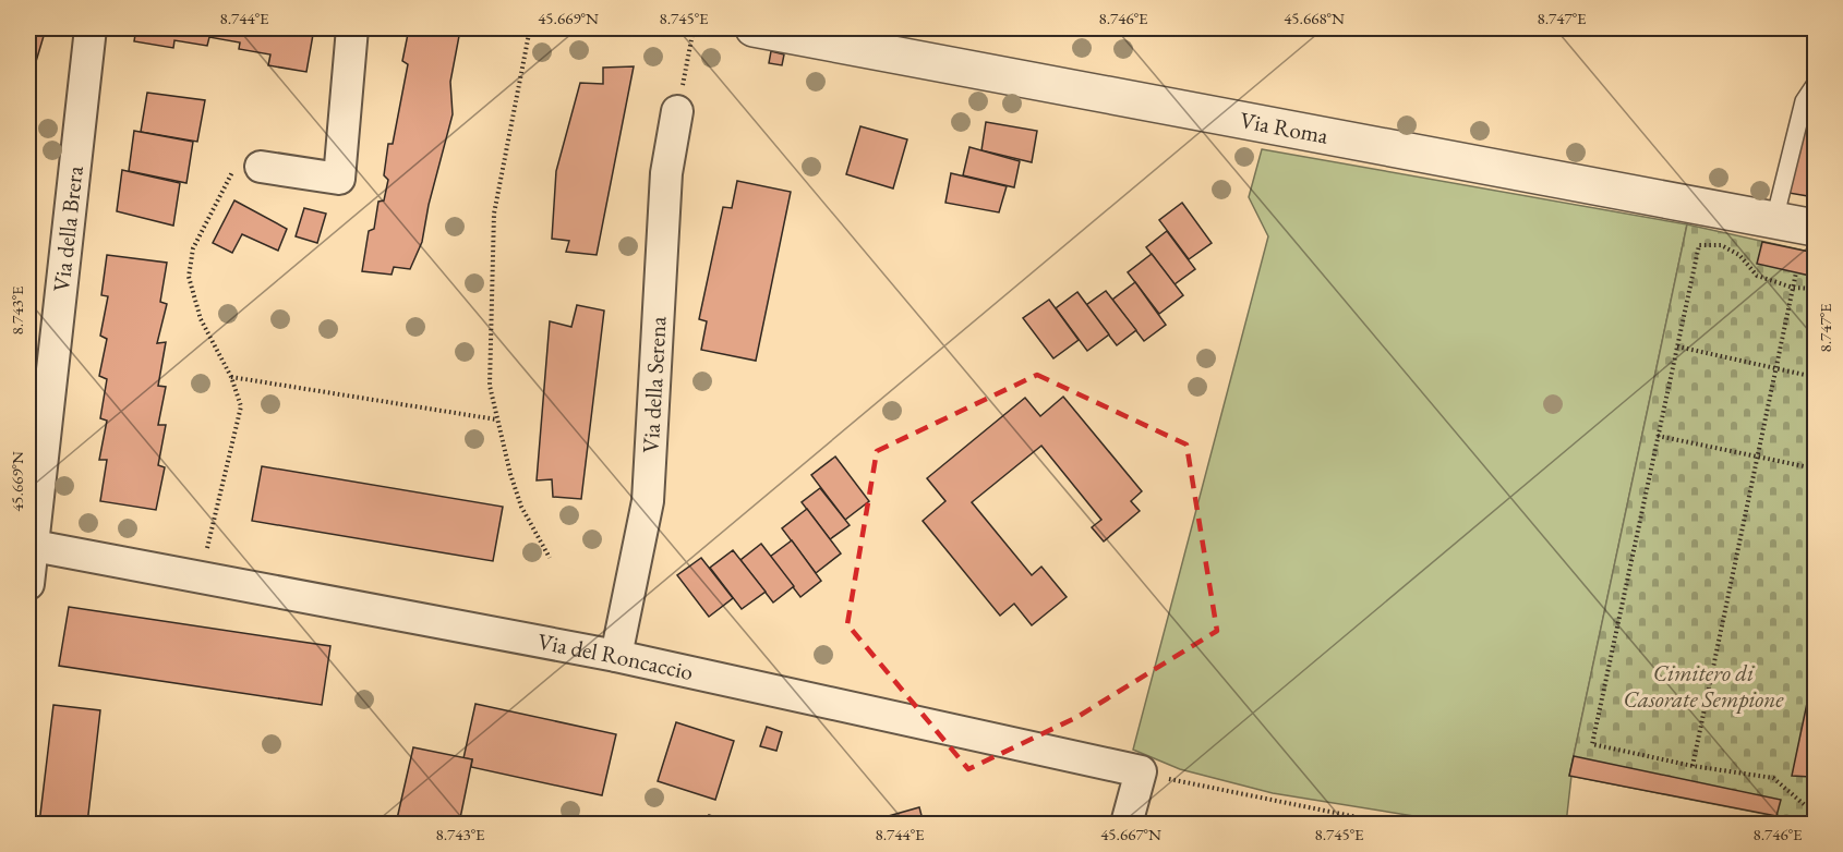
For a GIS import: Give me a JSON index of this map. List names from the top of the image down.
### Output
{
  "streets": {
    "street": [
      "Via Roma",
      "Via della Brera",
      "Via della Serena",
      "Via del Roncaccio"
    ]
  },
  "crossings": [
    ["Via della Brera", "Via del Roncaccio"],
    ["Via della Serena", "Via del Roncaccio"]
  ],
  "parks": ["Cimitero di Casorate Sempione"],
  "coordinates": [
    "8.744°E",
    "45.669°N",
    "8.745°E",
    "8.746°E",
    "45.668°N",
    "8.747°E",
    "8.743°E",
    "45.667°N"
  ]
}
